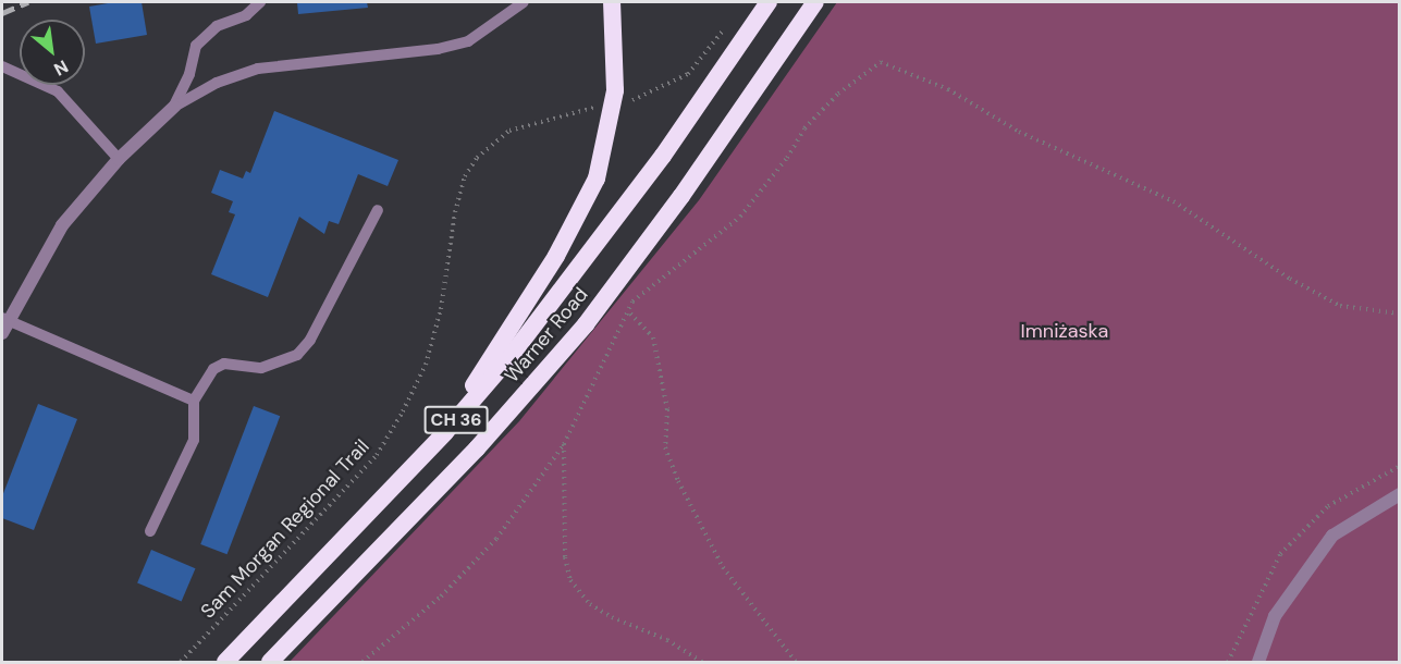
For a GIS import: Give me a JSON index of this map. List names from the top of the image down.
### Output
{
  "streets": {
    "highway": ["Warner Road", "CH 36"],
    "path": ["Sam Morgan Regional Trail"]
  },
  "parks": ["Imniżaska"],
  "north": "bottom right"
}
